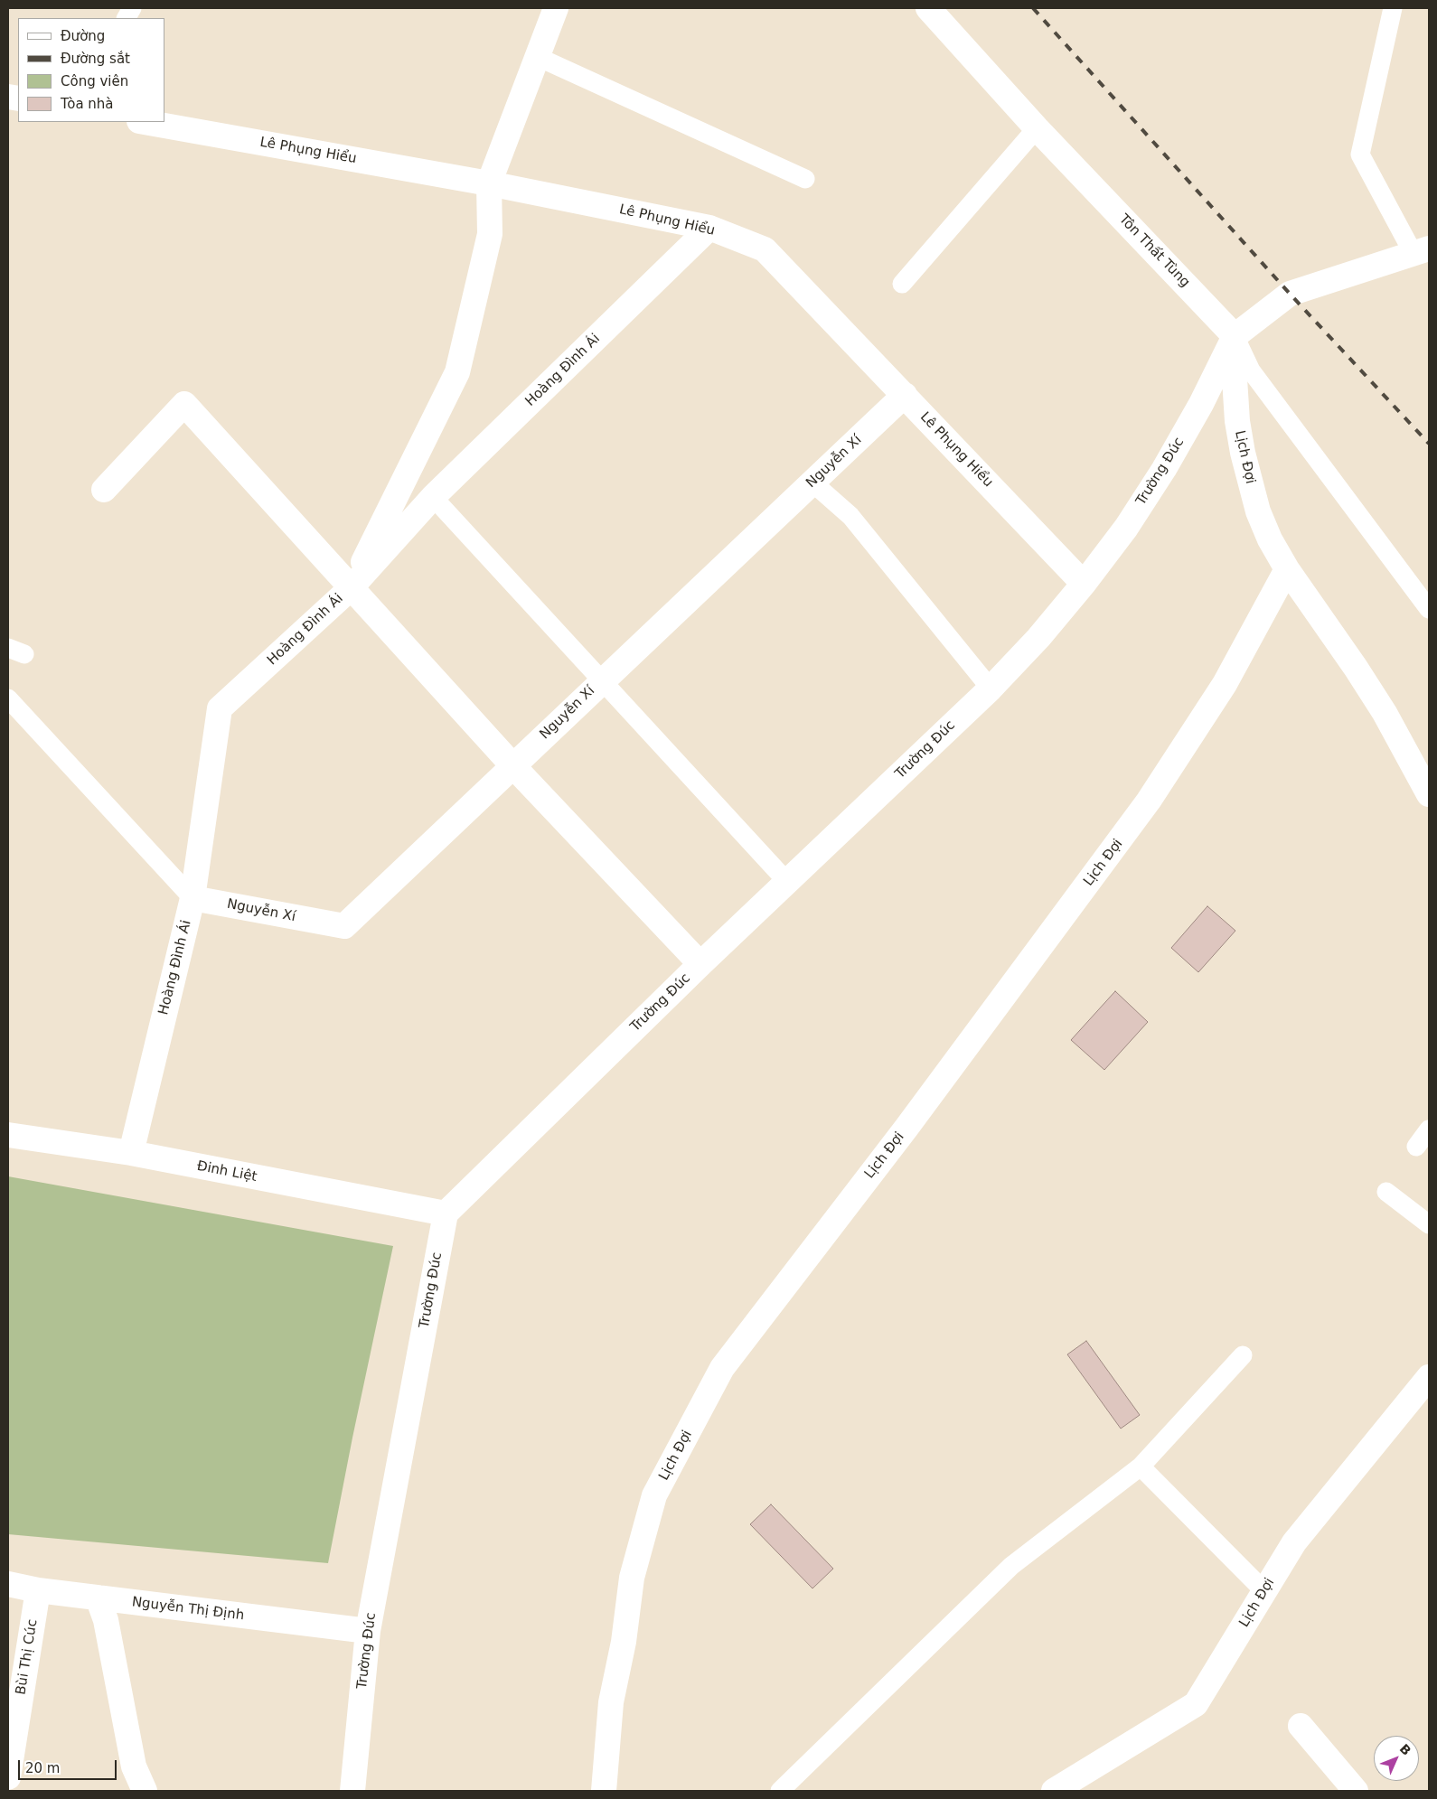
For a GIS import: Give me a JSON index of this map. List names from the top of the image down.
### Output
{
  "streets": {
    "street": [
      "Lê Phụng Hiểu",
      "Tôn Thất Tùng",
      "Hoàng Đình Ái",
      "Lịch Đợi",
      "Nguyễn Xí",
      "Trường Đúc",
      "Đinh Liệt",
      "Nguyễn Thị Định",
      "Bùi Thị Cúc"
    ]
  },
  "crossings": [
    ["Lê Phụng Hiểu", "Hoàng Đình Ái"],
    ["Lê Phụng Hiểu", "Nguyễn Xí"],
    ["Lê Phụng Hiểu", "Trường Đúc"],
    ["Tôn Thất Tùng", "Lịch Đợi"],
    ["Tôn Thất Tùng", "Trường Đúc"],
    ["Hoàng Đình Ái", "Nguyễn Xí"],
    ["Hoàng Đình Ái", "Đinh Liệt"],
    ["Lịch Đợi", "Trường Đúc"],
    ["Trường Đúc", "Đinh Liệt"],
    ["Trường Đúc", "Nguyễn Thị Định"],
    ["Nguyễn Thị Định", "Bùi Thị Cúc"]
  ],
  "legend": [
    "Đường",
    "Đường sắt",
    "Công viên",
    "Tòa nhà"
  ],
  "scale_bar": "20 m",
  "north": "top right"
}
